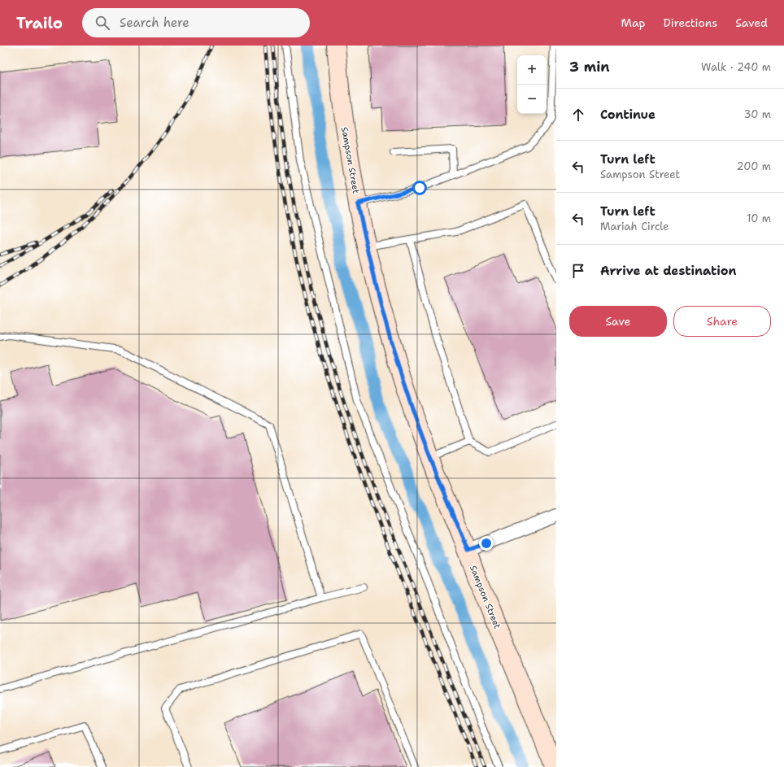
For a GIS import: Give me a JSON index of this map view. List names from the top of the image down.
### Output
{
  "streets": {
    "street": ["Sampson Street"]
  },
  "page": {
    "header": "Trailo",
    "search": "Search here",
    "nav": ["Map", "Directions", "Saved"],
    "heading": ["3 min", "Walk · 240 m"],
    "map_buttons": ["+", "−"],
    "list": [
      ["Continue", "30 m"],
      ["Turn left", "Sampson Street", "200 m"],
      ["Turn left", "Mariah Circle", "10 m"],
      "Arrive at destination"
    ],
    "buttons": ["Save", "Share"]
  }
}
